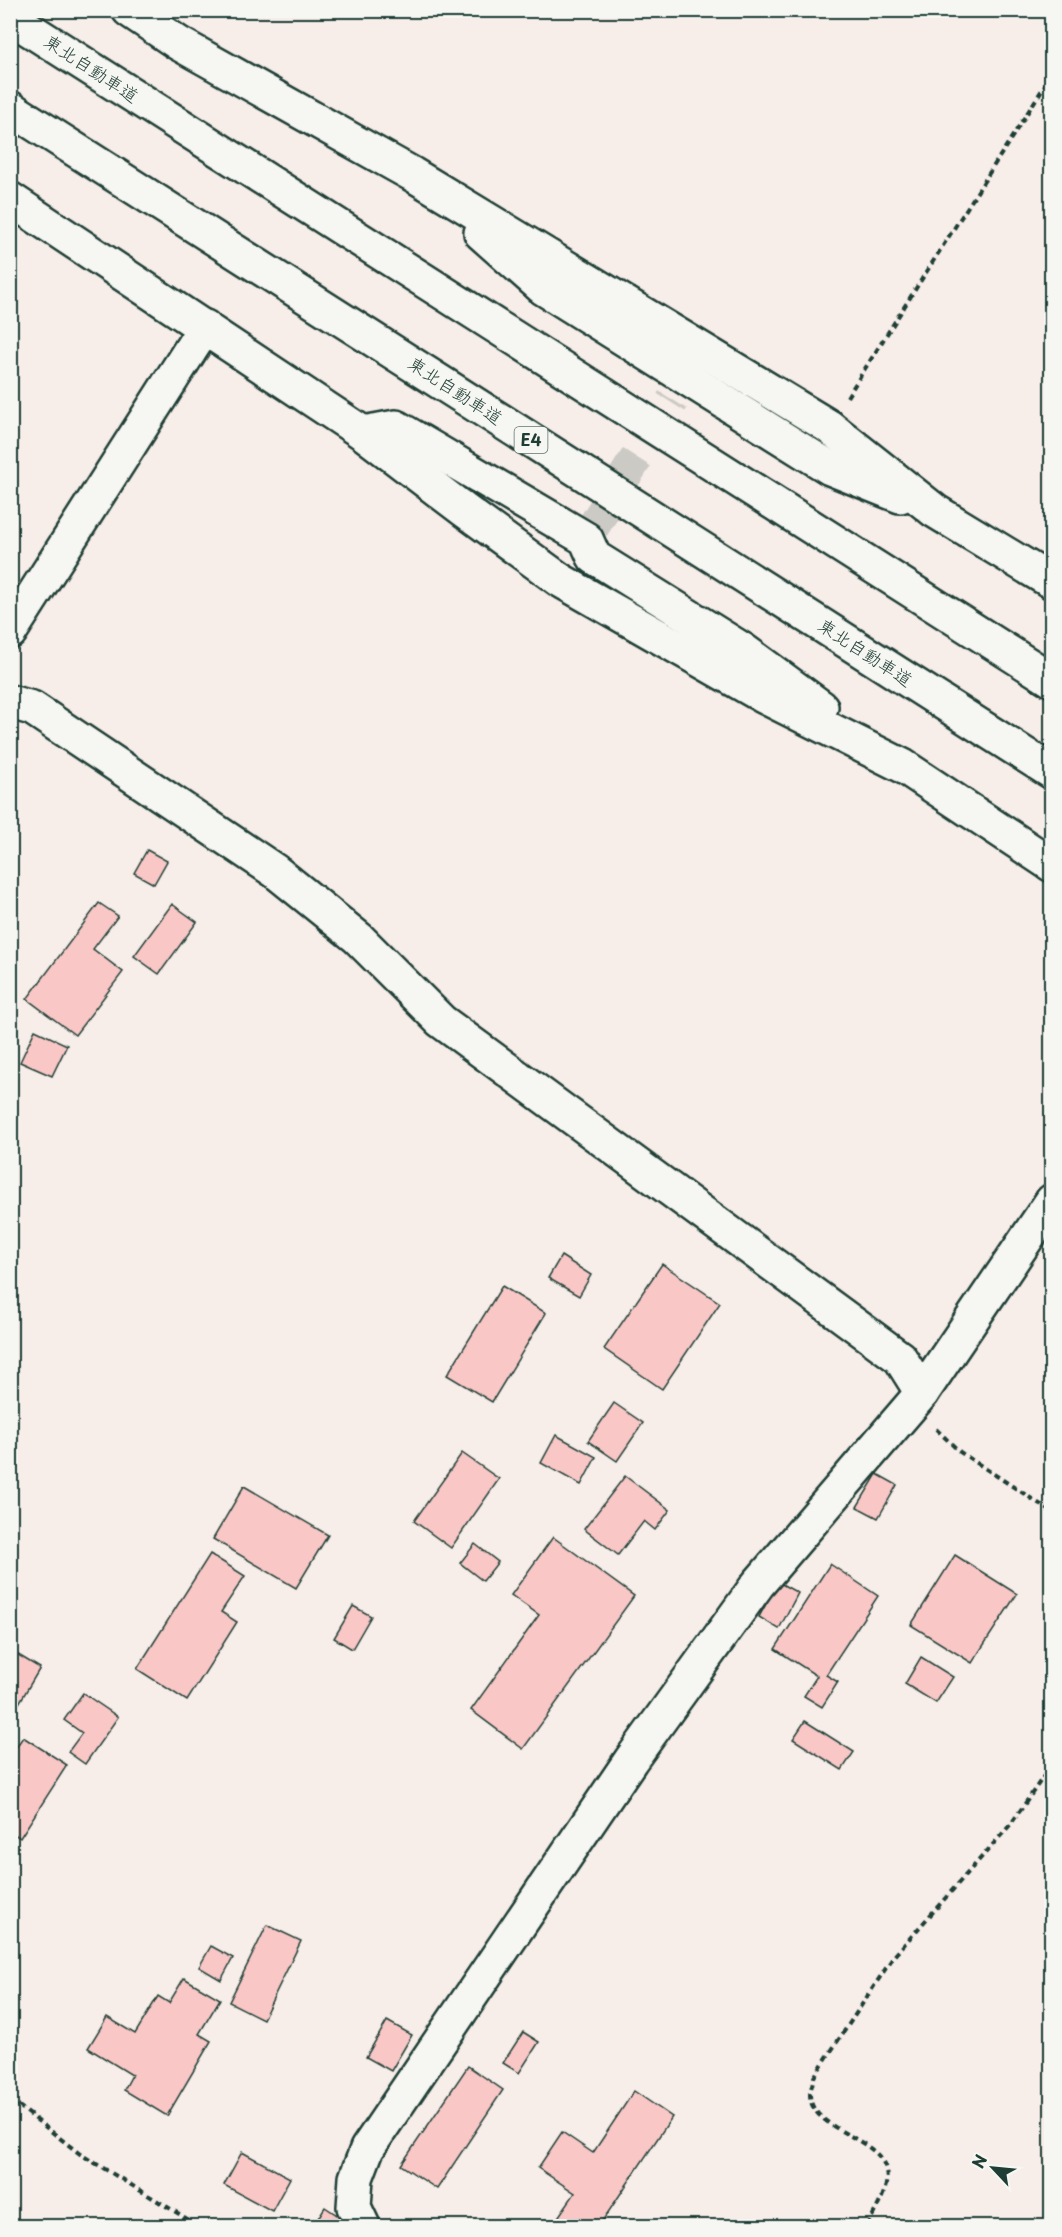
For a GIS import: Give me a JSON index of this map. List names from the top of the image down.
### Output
{
  "streets": {
    "main road": ["東北自動車道", "E4"]
  },
  "north": "top left"
}
